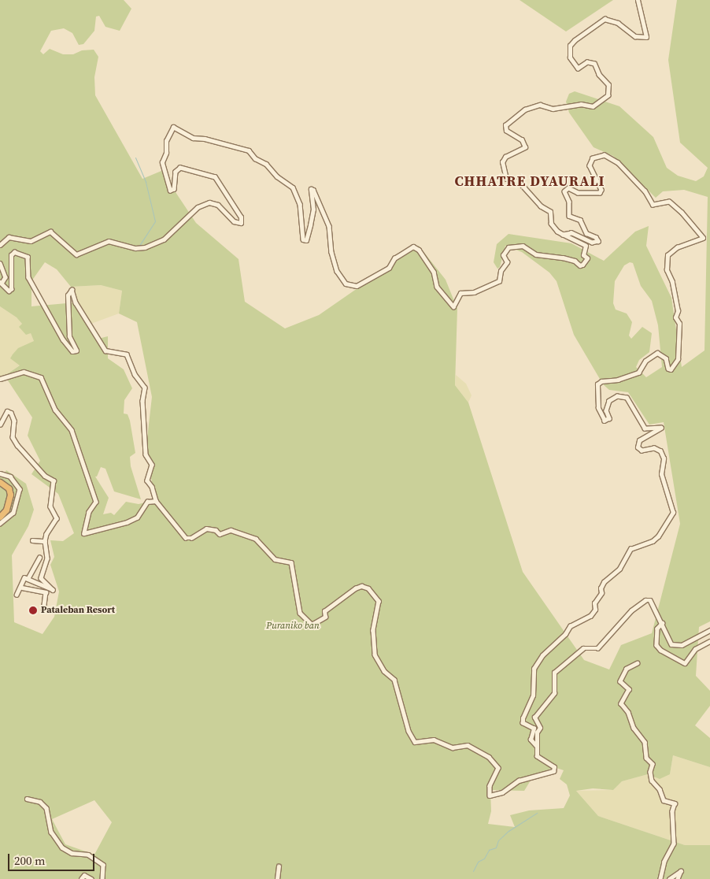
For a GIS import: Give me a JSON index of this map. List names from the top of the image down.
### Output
{
  "districts": ["CHHATRE DYAURALI"],
  "parks": ["Puraniko ban"],
  "places": ["Pataleban Resort"],
  "scale_bar": "200 m"
}
